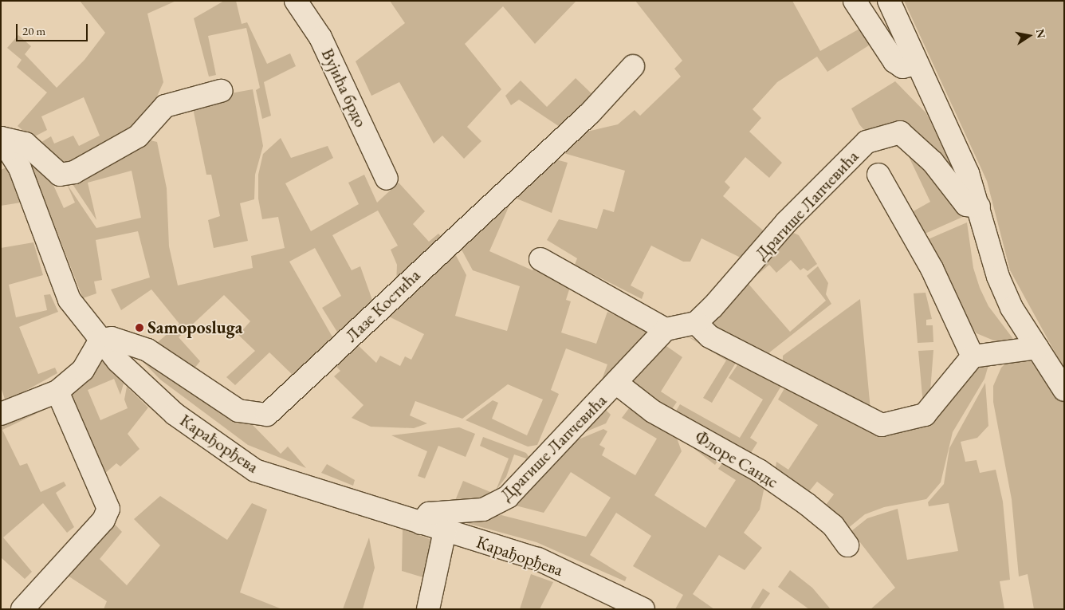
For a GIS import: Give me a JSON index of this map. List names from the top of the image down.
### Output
{
  "streets": {
    "street": [
      "Вујића брдо",
      "Драгише Лапчевића",
      "Лазе Костића",
      "Карађорђева",
      "Флоре Сандс"
    ]
  },
  "crossings": [
    ["Драгише Лапчевића", "Карађорђева"],
    ["Драгише Лапчевића", "Флоре Сандс"],
    ["Лазе Костића", "Карађорђева"]
  ],
  "places": ["Samoposluga"],
  "scale_bar": "20 m",
  "north": "right"
}
